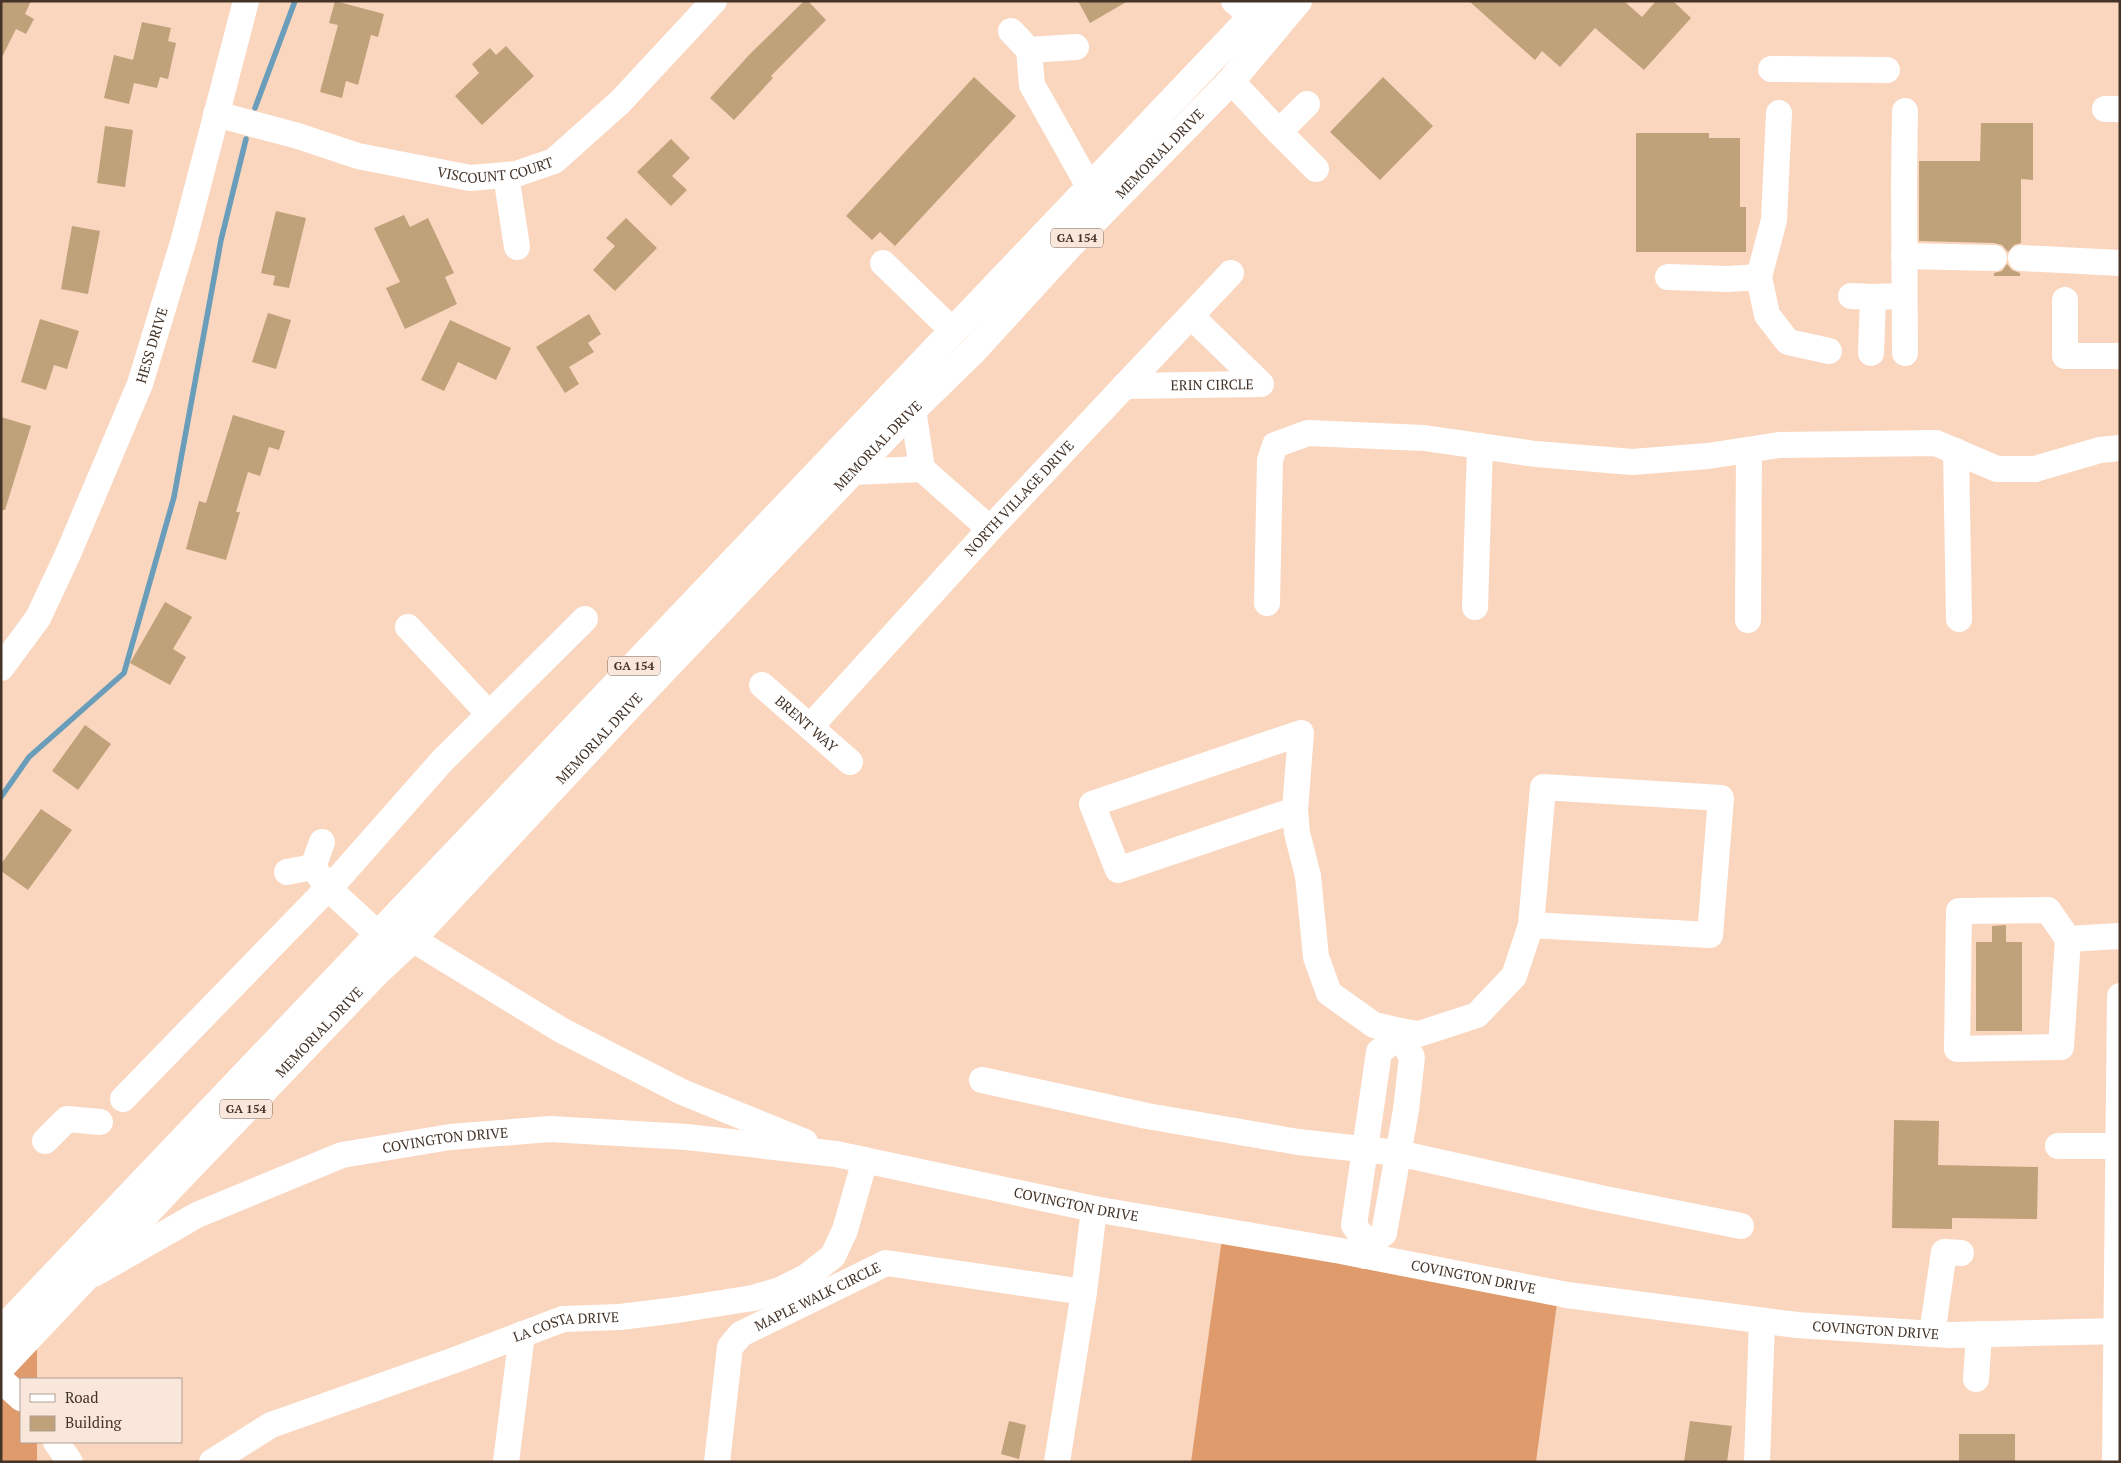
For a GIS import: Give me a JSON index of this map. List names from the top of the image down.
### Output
{
  "streets": {
    "main road": ["MEMORIAL DRIVE", "GA 154"],
    "street": [
      "VISCOUNT COURT",
      "HESS DRIVE",
      "ERIN CIRCLE",
      "NORTH VILLAGE DRIVE",
      "BRENT WAY",
      "COVINGTON DRIVE",
      "MAPLE WALK CIRCLE",
      "LA COSTA DRIVE"
    ]
  },
  "crossings": [
    ["MEMORIAL DRIVE", "COVINGTON DRIVE"],
    ["VISCOUNT COURT", "HESS DRIVE"],
    ["ERIN CIRCLE", "NORTH VILLAGE DRIVE"],
    ["NORTH VILLAGE DRIVE", "BRENT WAY"],
    ["COVINGTON DRIVE", "LA COSTA DRIVE"]
  ],
  "legend": ["Road", "Building"]
}
